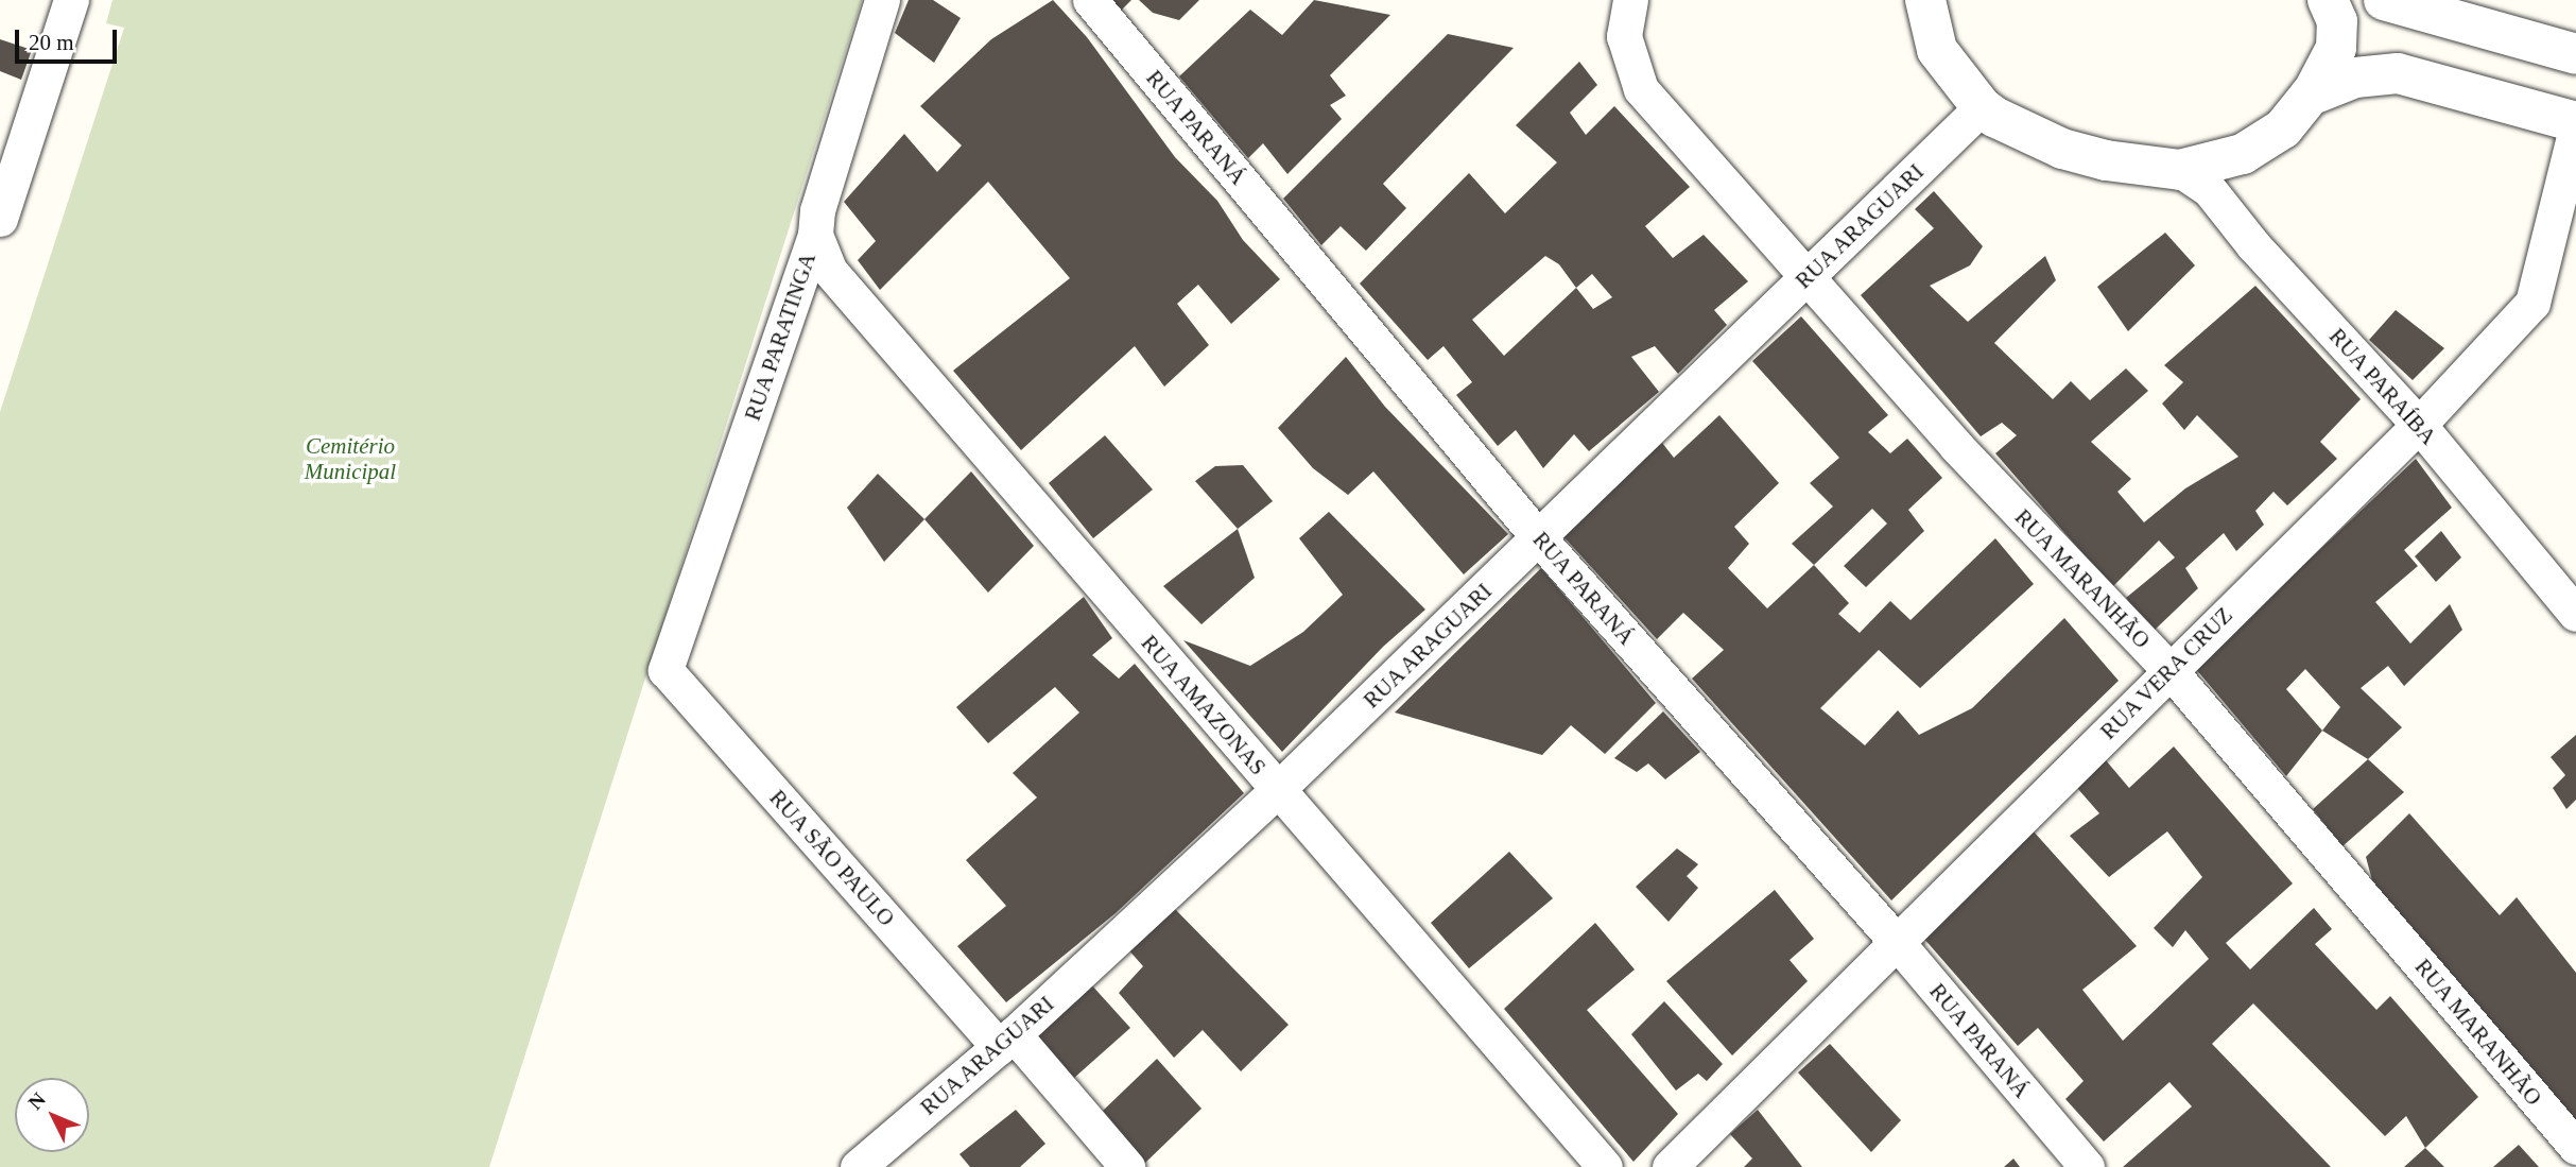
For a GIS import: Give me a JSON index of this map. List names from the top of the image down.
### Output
{
  "streets": {
    "street": [
      "RUA PARANÁ",
      "RUA ARAGUARI",
      "RUA PARATINGA",
      "RUA PARAÍBA",
      "RUA MARANHÃO",
      "RUA VERA CRUZ",
      "RUA AMAZONAS",
      "RUA SÃO PAULO"
    ]
  },
  "crossings": [
    ["RUA PARANÁ", "RUA ARAGUARI"],
    ["RUA PARANÁ", "RUA VERA CRUZ"],
    ["RUA ARAGUARI", "RUA MARANHÃO"],
    ["RUA ARAGUARI", "RUA AMAZONAS"],
    ["RUA ARAGUARI", "RUA SÃO PAULO"],
    ["RUA PARATINGA", "RUA AMAZONAS"],
    ["RUA PARATINGA", "RUA SÃO PAULO"],
    ["RUA PARAÍBA", "RUA VERA CRUZ"],
    ["RUA MARANHÃO", "RUA VERA CRUZ"]
  ],
  "parks": ["Cemitério Municipal"],
  "scale_bar": "20 m",
  "north": "top left"
}
